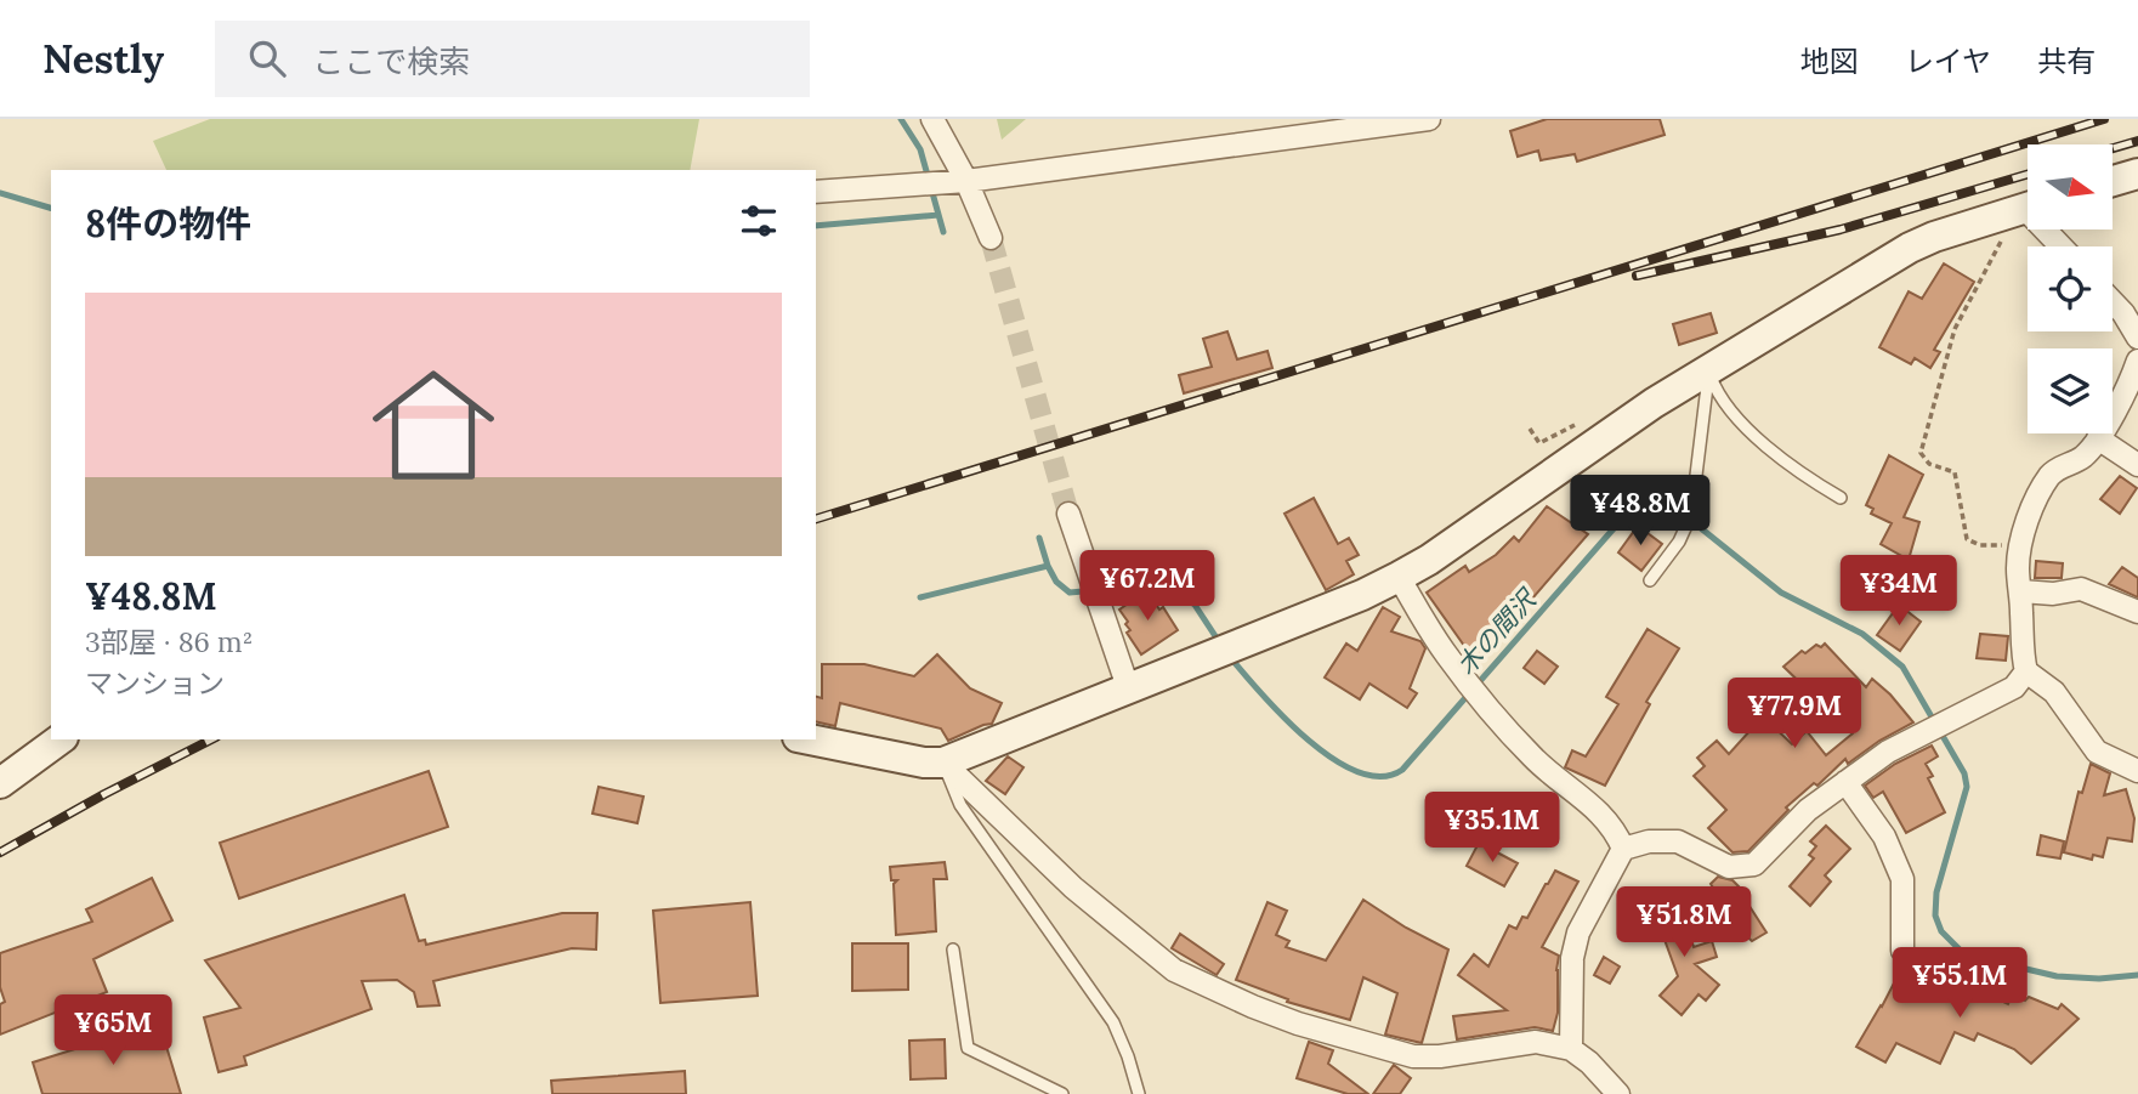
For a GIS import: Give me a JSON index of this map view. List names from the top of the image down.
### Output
{
  "water": ["木の間沢"],
  "north": "right",
  "page": {
    "header": "Nestly",
    "search": "ここで検索",
    "nav": ["地図", "レイヤ", "共有"],
    "heading": "8件の物件",
    "list": [
      {
        "name": "¥48.8M",
        "note": "3部屋 · 86 m² · マンション"
      }
    ],
    "price": [
      "¥48.8M",
      "¥67.2M",
      "¥34M",
      "¥77.9M",
      "¥35.1M",
      "¥51.8M",
      "¥55.1M",
      "¥65M"
    ]
  }
}
